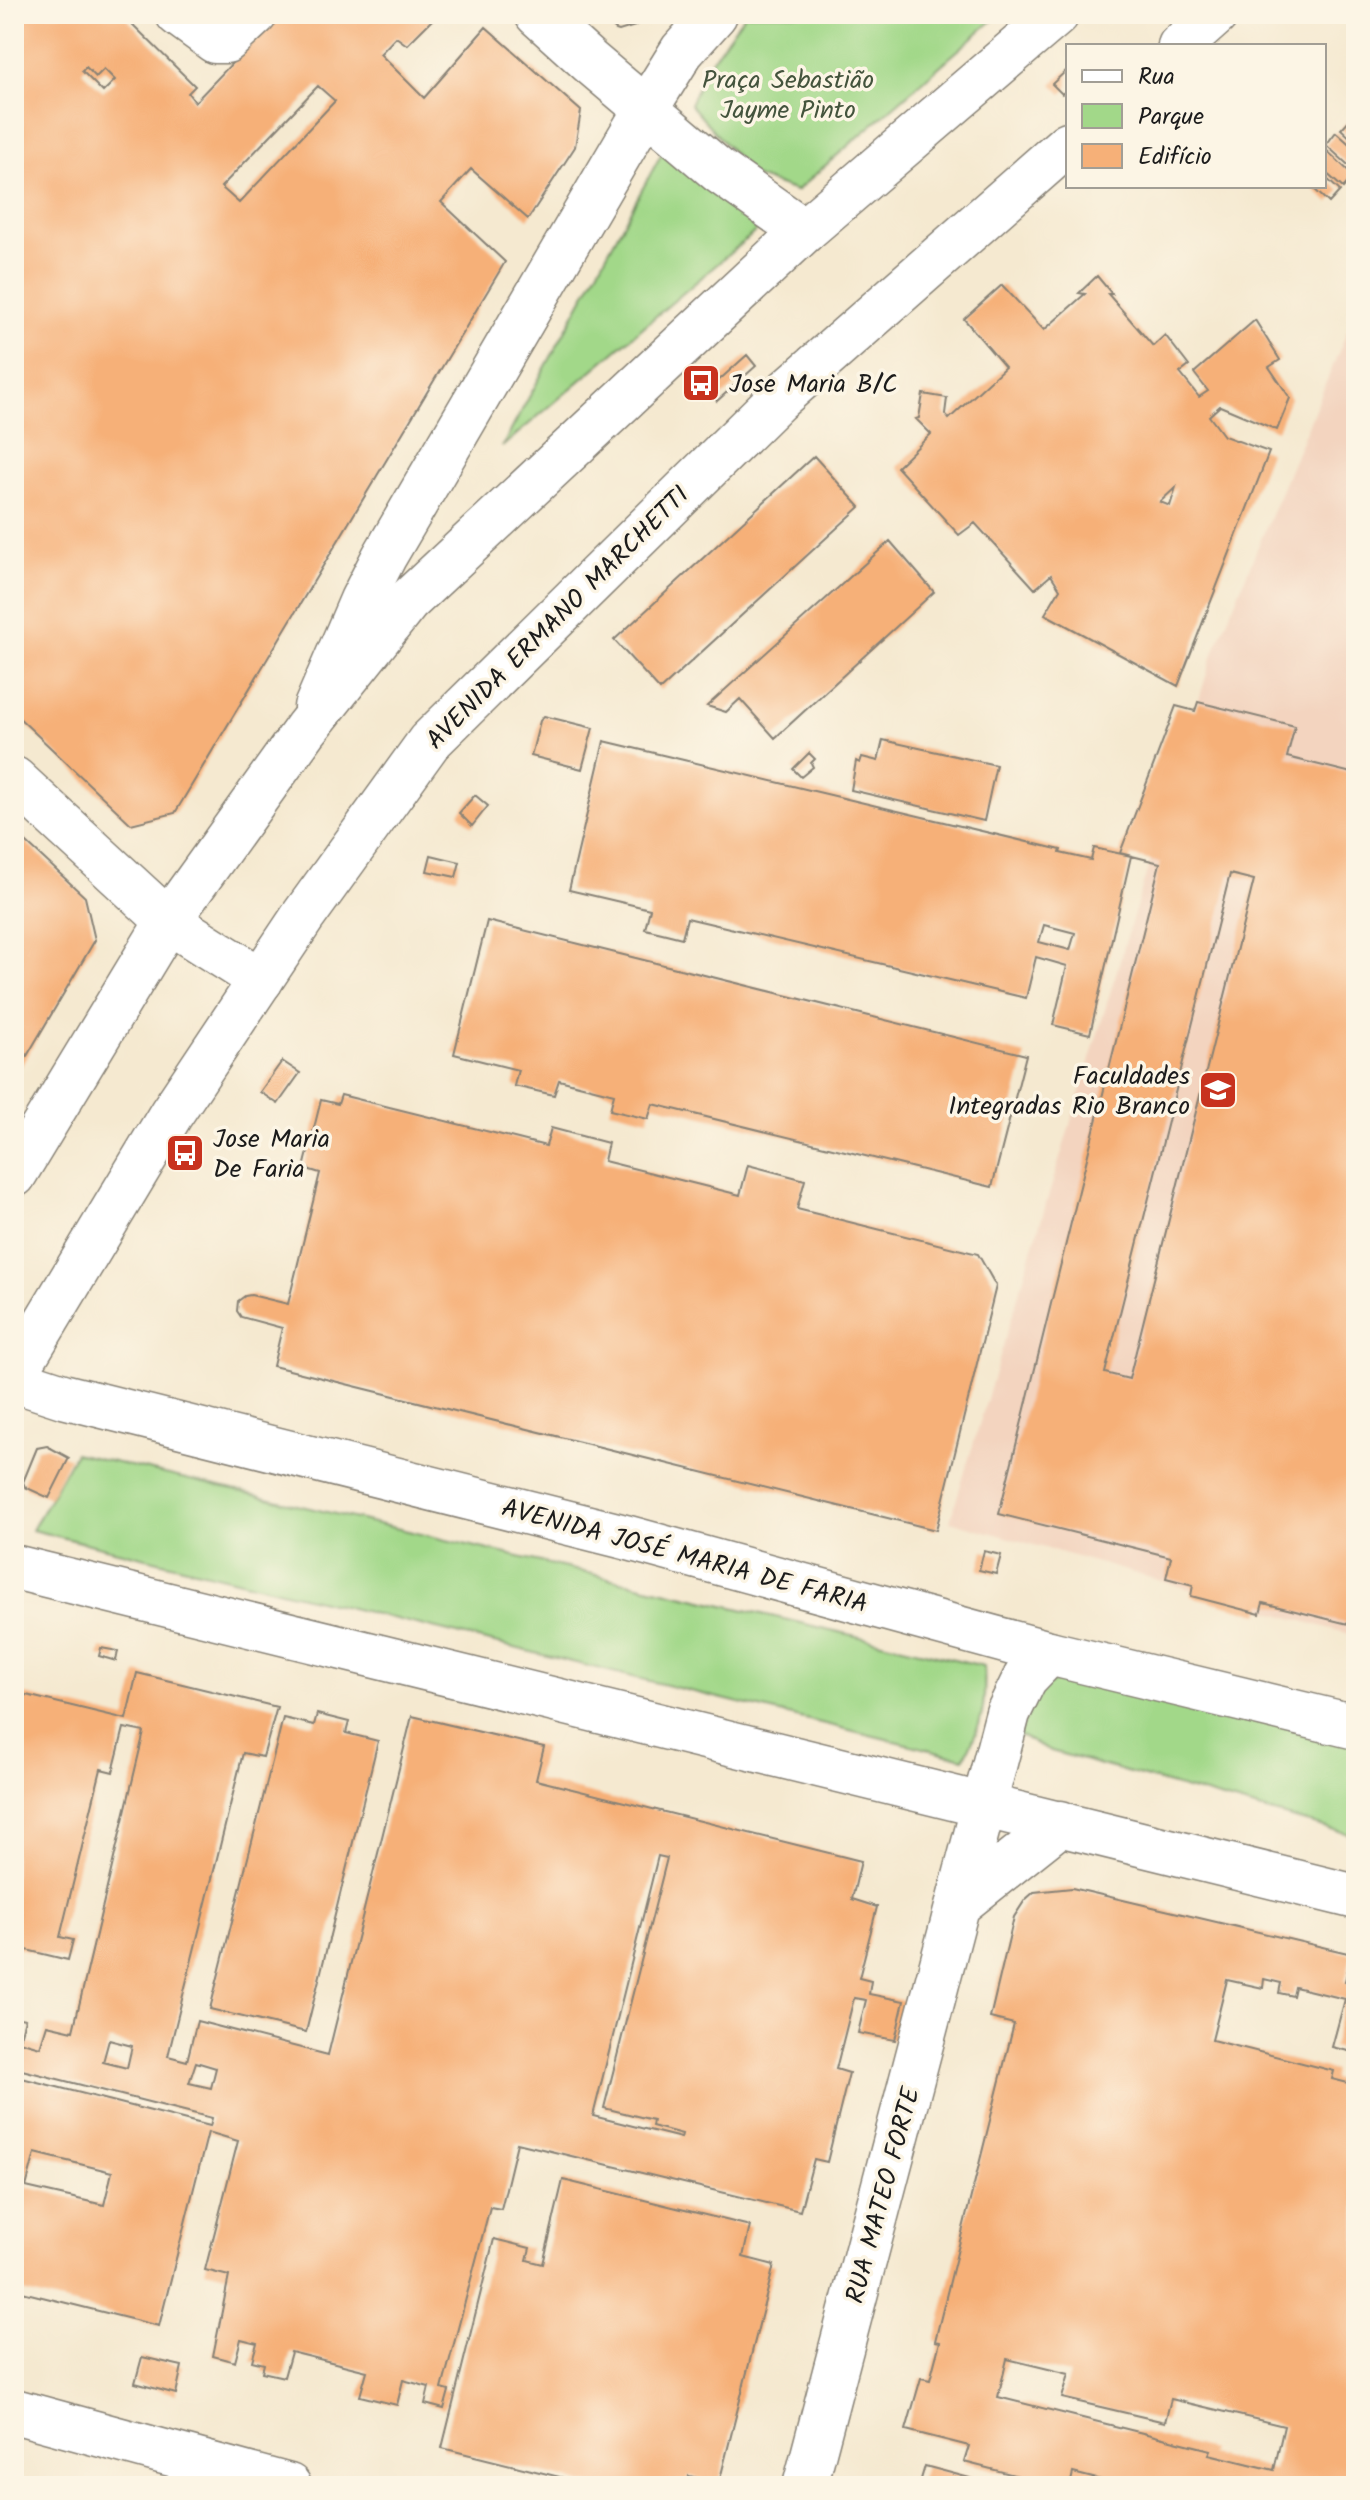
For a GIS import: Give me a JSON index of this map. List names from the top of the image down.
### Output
{
  "streets": {
    "street": ["AVENIDA ERMANO MARCHETTI", "AVENIDA JOSÉ MARIA DE FARIA", "RUA MATEO FORTE"]
  },
  "crossings": [
    ["AVENIDA ERMANO MARCHETTI", "AVENIDA JOSÉ MARIA DE FARIA"],
    ["AVENIDA JOSÉ MARIA DE FARIA", "RUA MATEO FORTE"]
  ],
  "parks": ["Praça Sebastião Jayme Pinto"],
  "places": {
    "bus stop": ["Jose Maria B/C", "Jose Maria De Faria"],
    "school or university": ["Faculdades Integradas Rio Branco"]
  },
  "legend": ["Rua", "Parque", "Edifício"]
}
